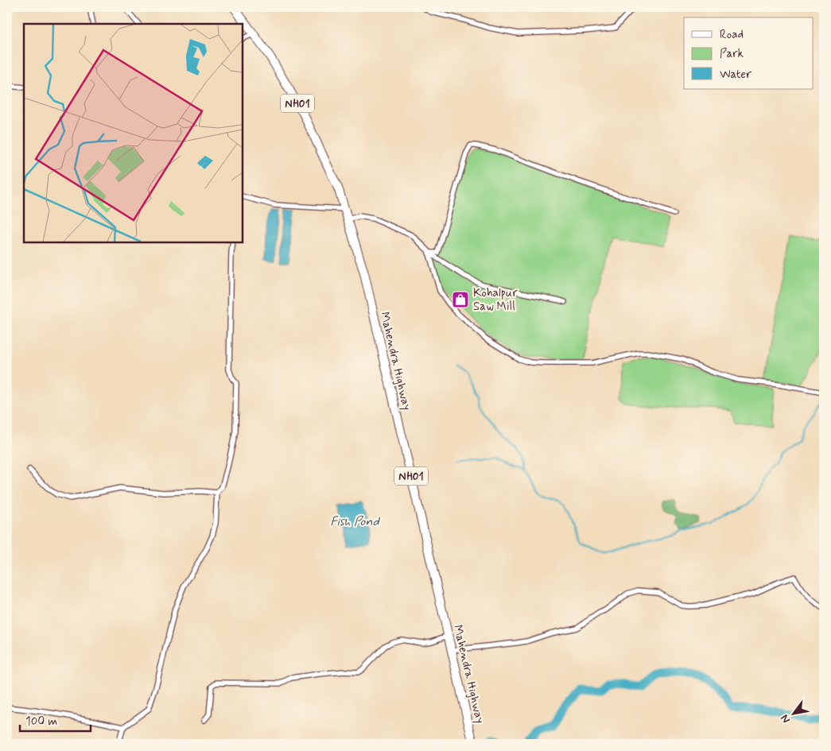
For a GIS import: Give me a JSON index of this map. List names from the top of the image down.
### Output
{
  "streets": {
    "highway": ["NH01", "Mahendra Highway"]
  },
  "water": ["Fish Pond"],
  "places": {
    "shop": ["Kohalpur Saw Mill"]
  },
  "legend": ["Road", "Park", "Water"],
  "scale_bar": "100 m",
  "north": "bottom left"
}
